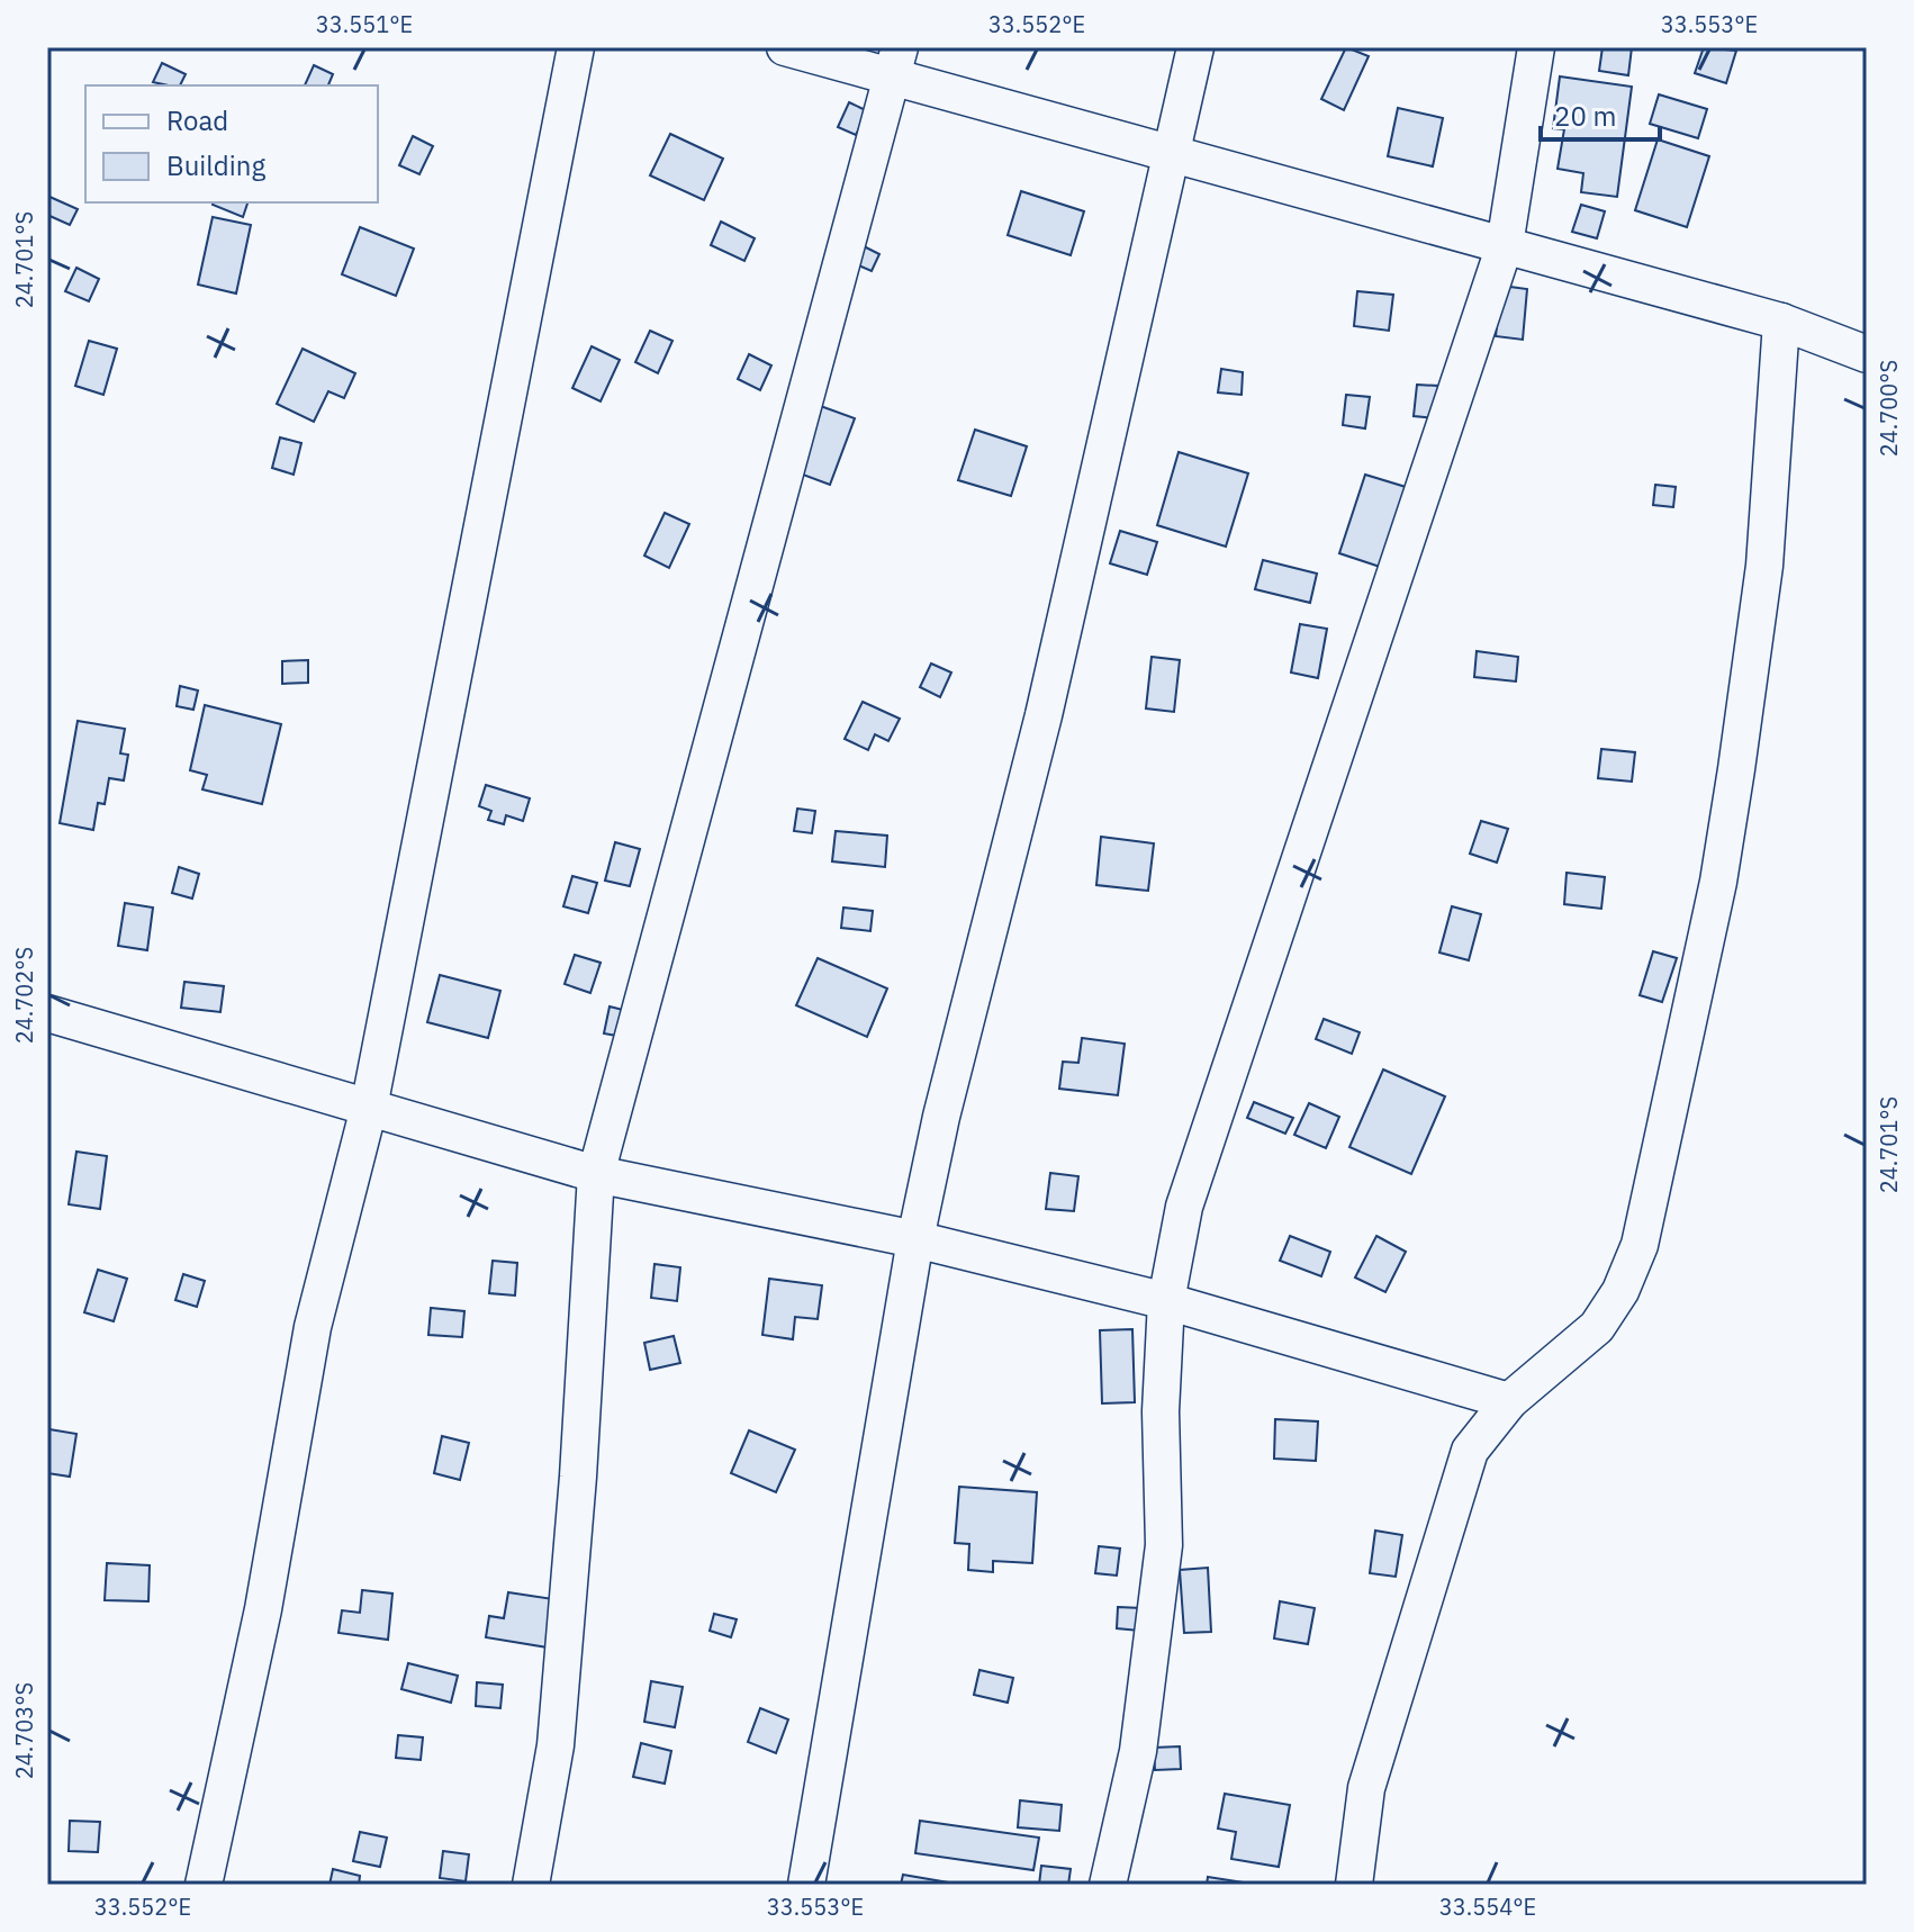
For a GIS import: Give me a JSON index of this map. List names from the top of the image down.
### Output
{
  "legend": ["Road", "Building"],
  "scale_bar": "20 m",
  "coordinates": [
    "33.551°E",
    "33.552°E",
    "33.553°E",
    "24.701°S",
    "24.700°S",
    "24.702°S",
    "24.703°S",
    "33.554°E"
  ]
}
